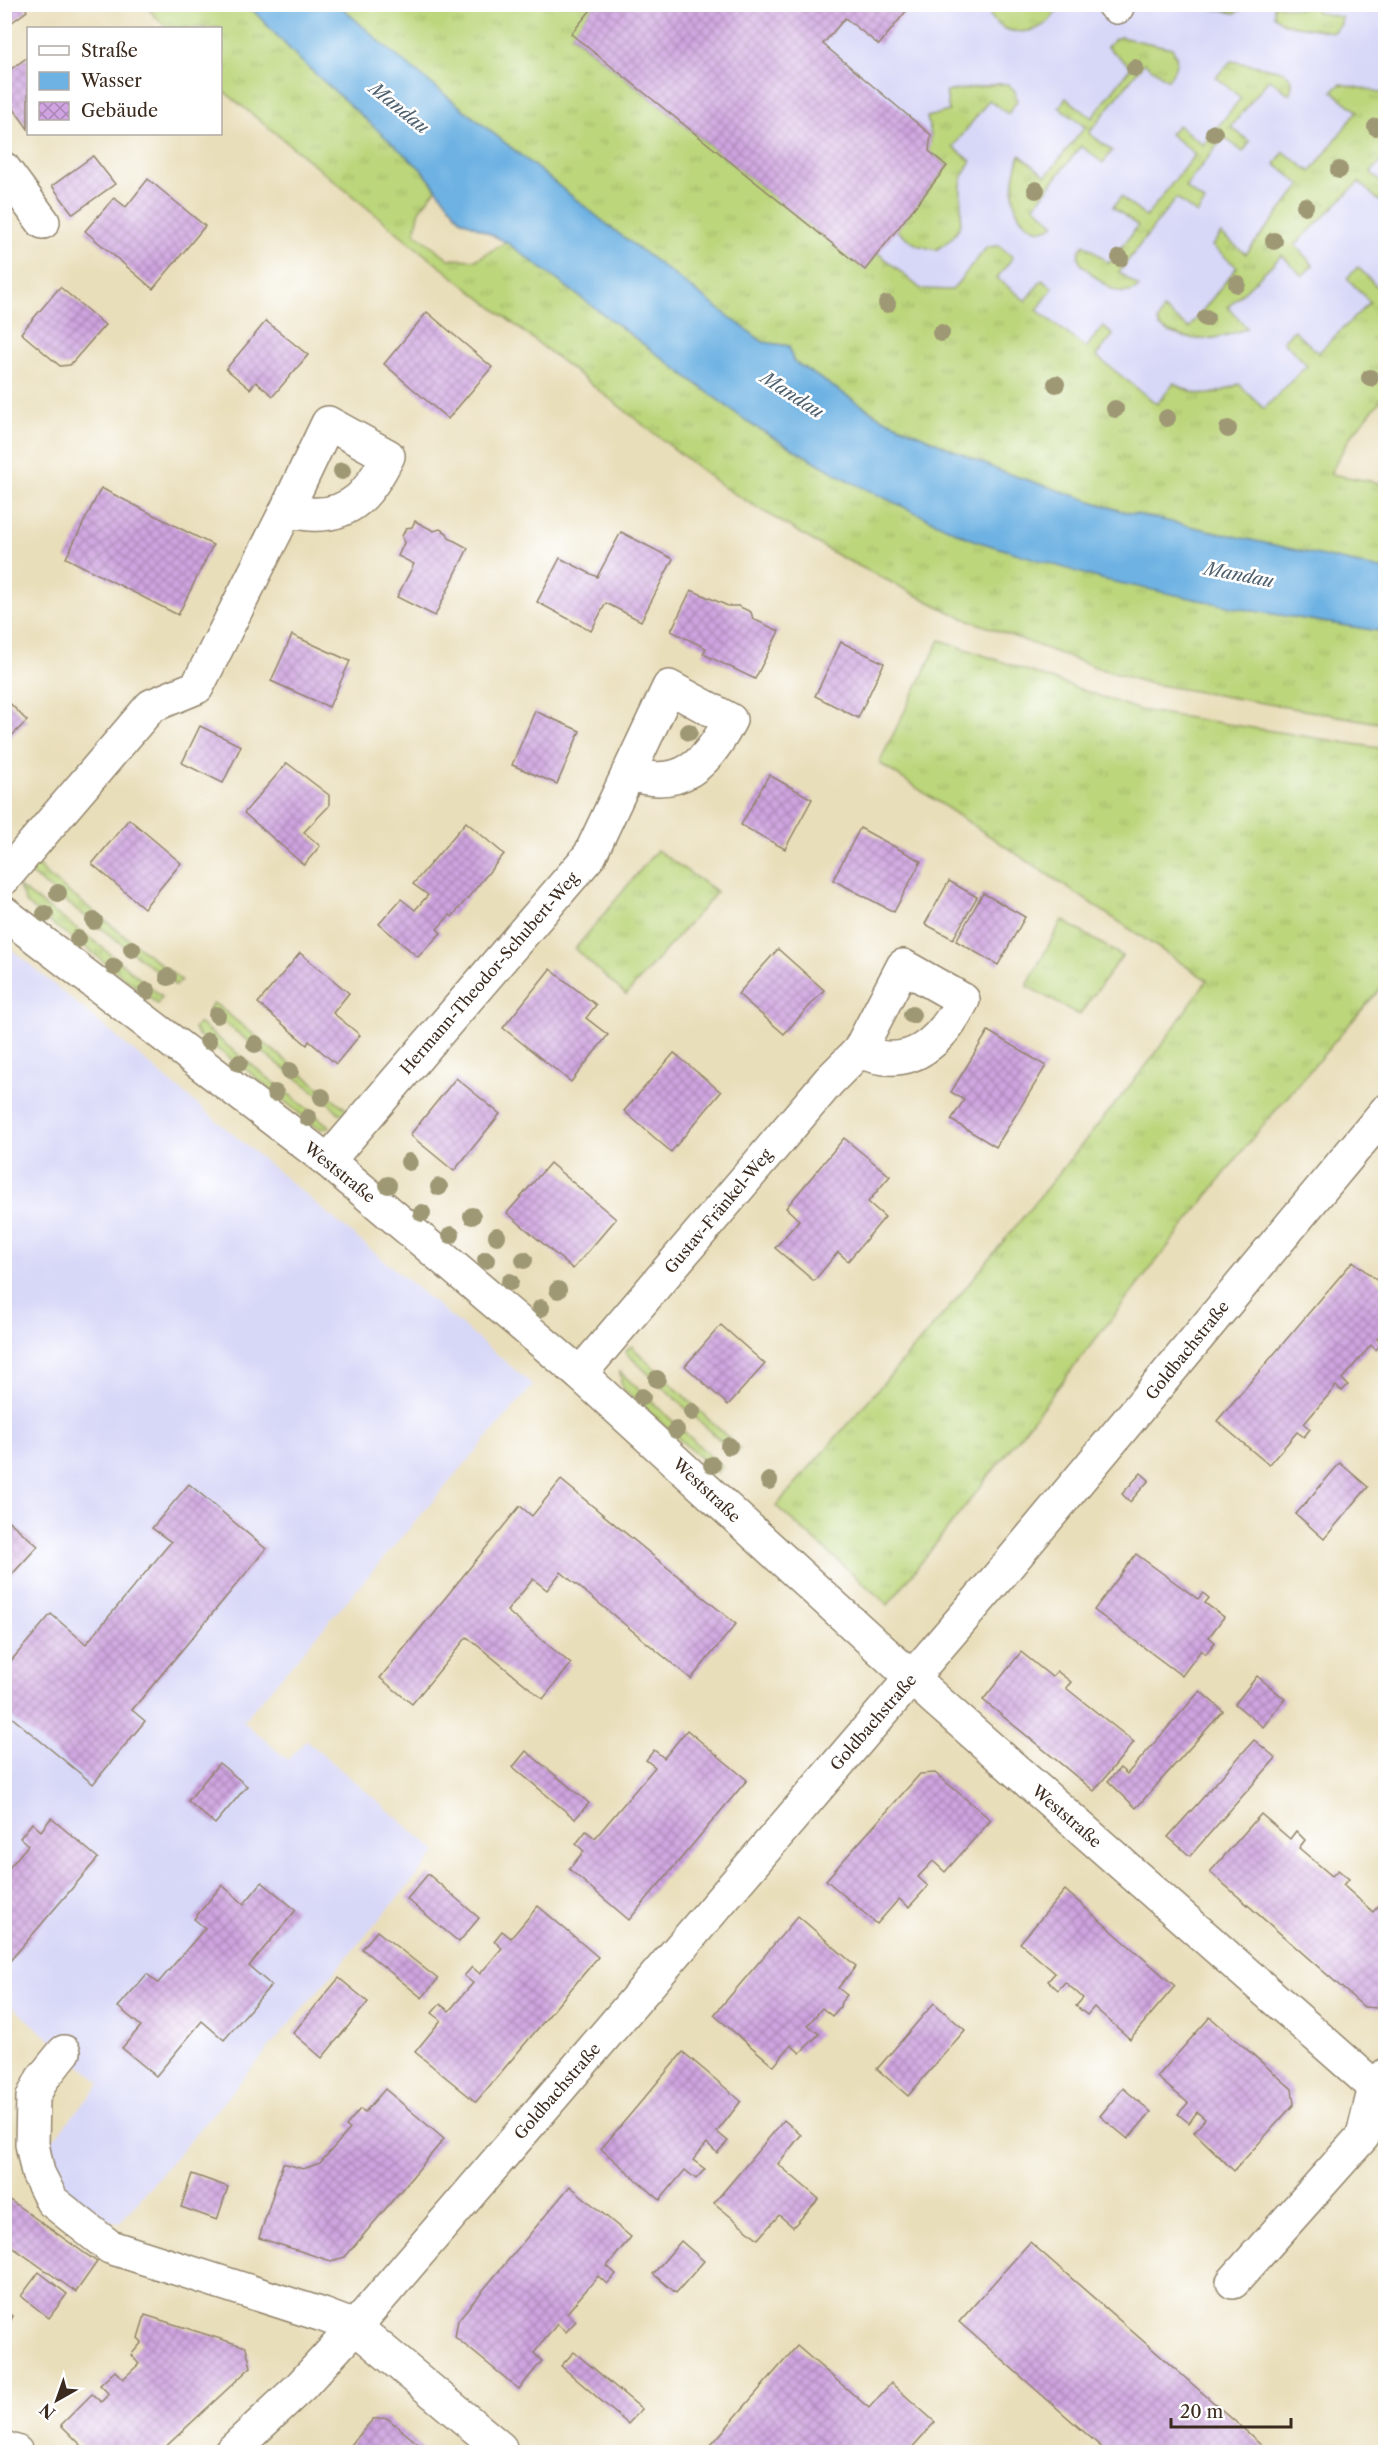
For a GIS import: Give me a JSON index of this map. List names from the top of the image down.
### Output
{
  "streets": {
    "street": [
      "Hermann-Theodor-Schubert-Weg",
      "Weststraße",
      "Gustav-Fränkel-Weg",
      "Goldbachstraße"
    ]
  },
  "crossings": [
    ["Hermann-Theodor-Schubert-Weg", "Weststraße"],
    ["Weststraße", "Gustav-Fränkel-Weg"],
    ["Weststraße", "Goldbachstraße"]
  ],
  "water": ["Mandau"],
  "legend": ["Straße", "Wasser", "Gebäude"],
  "scale_bar": "20 m",
  "north": "bottom left"
}
